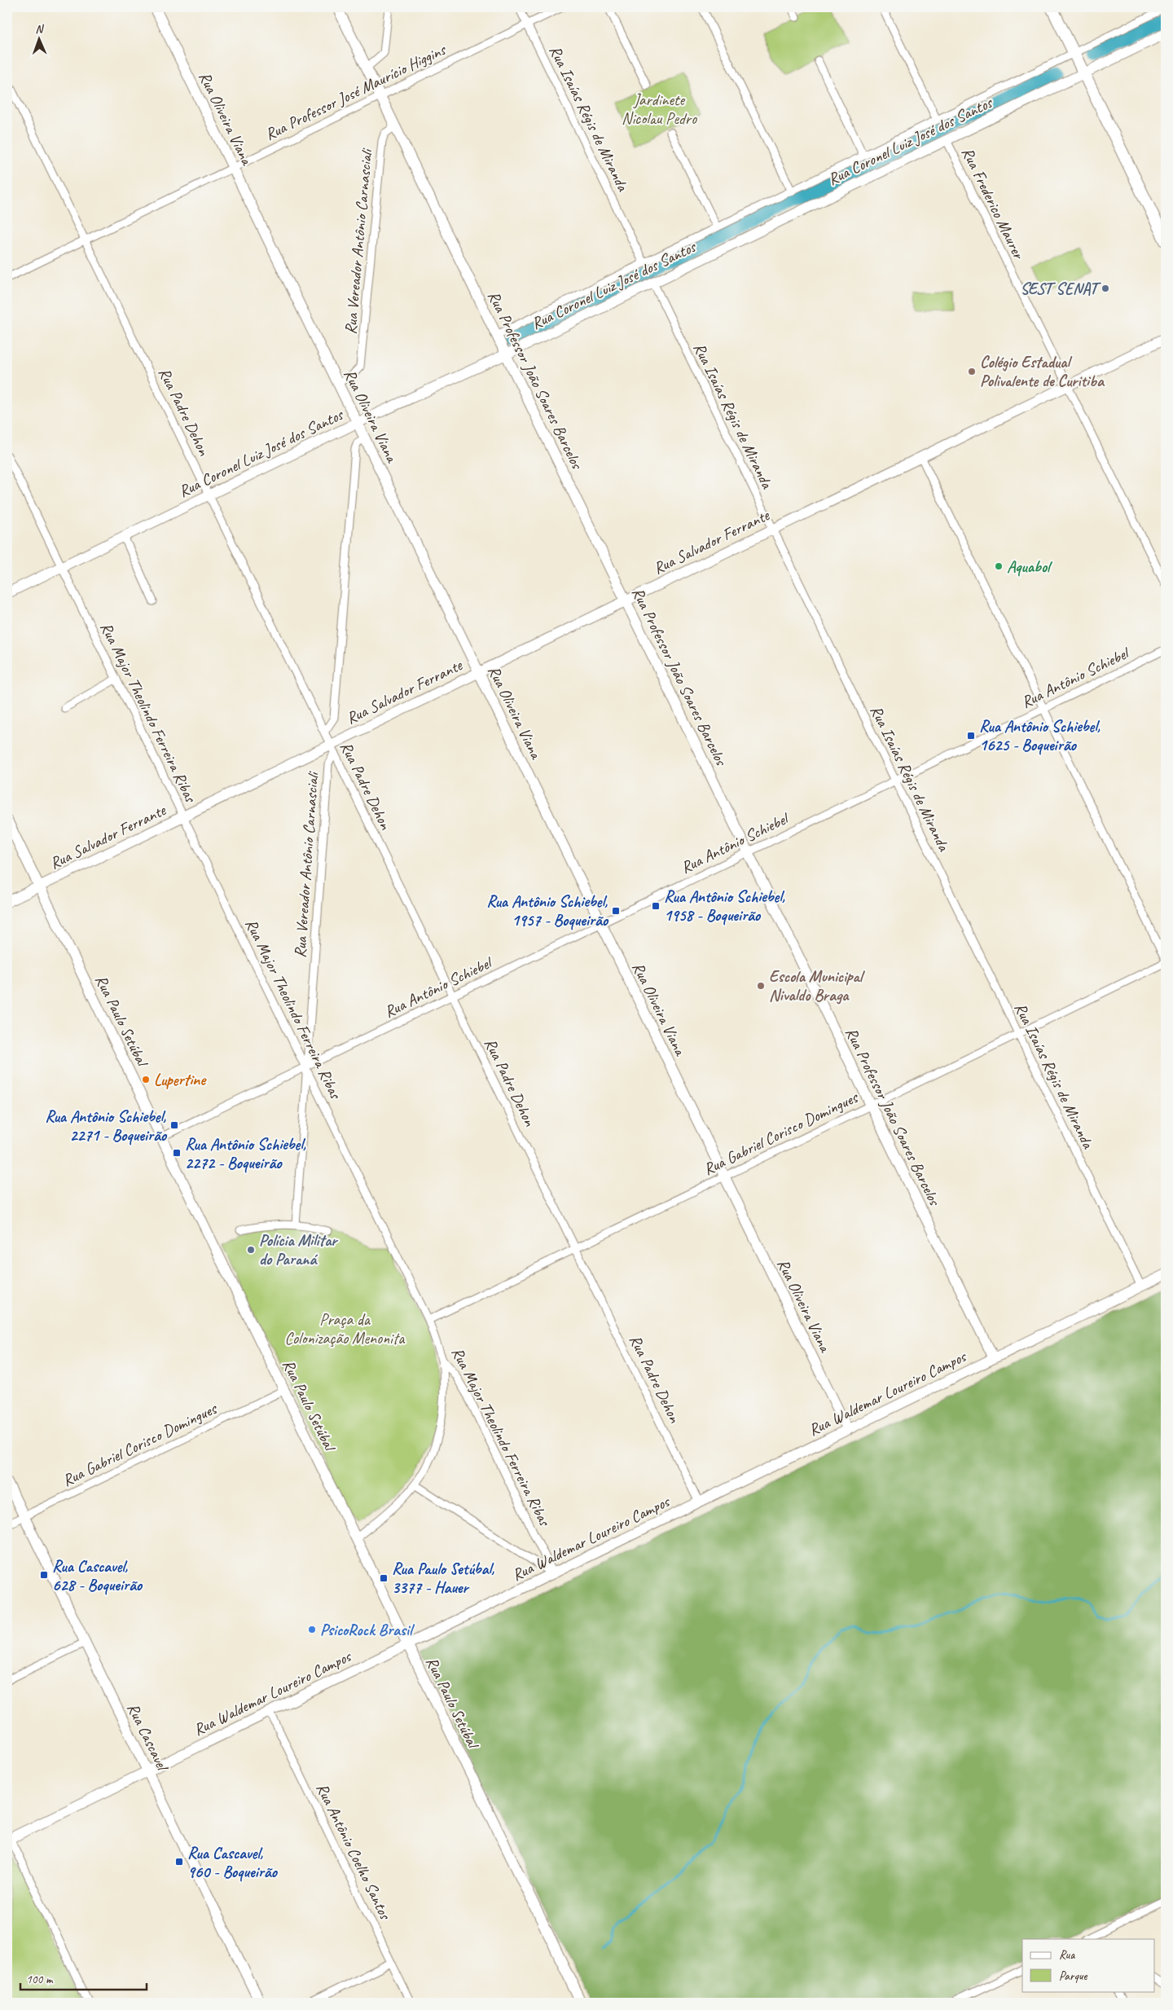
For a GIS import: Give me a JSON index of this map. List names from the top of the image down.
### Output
{
  "streets": {
    "main road": [
      "Rua Oliveira Viana",
      "Rua Coronel Luiz José dos Santos",
      "Rua Professor João Soares Barcelos",
      "Rua Salvador Ferrante",
      "Rua Paulo Setúbal",
      "Rua Waldemar Loureiro Campos",
      "Rua Cascavel"
    ],
    "street": [
      "Rua Professor José Maurício Higgins",
      "Rua Isaías Régis de Miranda",
      "Rua Frederico Maurer",
      "Rua Vereador Antônio Carnasciali",
      "Rua Padre Dehon",
      "Rua Antônio Schiebel",
      "Rua Major Theolindo Ferreira Ribas",
      "Rua Gabriel Corisco Domingues",
      "Rua Antônio Coelho Santos"
    ]
  },
  "crossings": [
    ["Rua Professor José Maurício Higgins", "Rua Oliveira Viana"],
    ["Rua Professor José Maurício Higgins", "Rua Isaías Régis de Miranda"],
    ["Rua Professor José Maurício Higgins", "Rua Professor João Soares Barcelos"],
    ["Rua Professor José Maurício Higgins", "Rua Padre Dehon"],
    ["Rua Oliveira Viana", "Rua Coronel Luiz José dos Santos"],
    ["Rua Oliveira Viana", "Rua Vereador Antônio Carnasciali"],
    ["Rua Oliveira Viana", "Rua Salvador Ferrante"],
    ["Rua Oliveira Viana", "Rua Antônio Schiebel"],
    ["Rua Oliveira Viana", "Rua Gabriel Corisco Domingues"],
    ["Rua Oliveira Viana", "Rua Waldemar Loureiro Campos"],
    ["Rua Isaías Régis de Miranda", "Rua Coronel Luiz José dos Santos"],
    ["Rua Isaías Régis de Miranda", "Rua Salvador Ferrante"],
    ["Rua Isaías Régis de Miranda", "Rua Antônio Schiebel"],
    ["Rua Isaías Régis de Miranda", "Rua Gabriel Corisco Domingues"],
    ["Rua Isaías Régis de Miranda", "Rua Waldemar Loureiro Campos"],
    ["Rua Coronel Luiz José dos Santos", "Rua Frederico Maurer"],
    ["Rua Coronel Luiz José dos Santos", "Rua Professor João Soares Barcelos"],
    ["Rua Coronel Luiz José dos Santos", "Rua Padre Dehon"],
    ["Rua Coronel Luiz José dos Santos", "Rua Major Theolindo Ferreira Ribas"],
    ["Rua Frederico Maurer", "Rua Salvador Ferrante"],
    ["Rua Vereador Antônio Carnasciali", "Rua Professor João Soares Barcelos"],
    ["Rua Vereador Antônio Carnasciali", "Rua Padre Dehon"],
    ["Rua Vereador Antônio Carnasciali", "Rua Salvador Ferrante"],
    ["Rua Vereador Antônio Carnasciali", "Rua Antônio Schiebel"],
    ["Rua Vereador Antônio Carnasciali", "Rua Major Theolindo Ferreira Ribas"],
    ["Rua Professor João Soares Barcelos", "Rua Salvador Ferrante"],
    ["Rua Professor João Soares Barcelos", "Rua Antônio Schiebel"],
    ["Rua Professor João Soares Barcelos", "Rua Gabriel Corisco Domingues"],
    ["Rua Professor João Soares Barcelos", "Rua Waldemar Loureiro Campos"],
    ["Rua Padre Dehon", "Rua Salvador Ferrante"],
    ["Rua Padre Dehon", "Rua Antônio Schiebel"],
    ["Rua Padre Dehon", "Rua Gabriel Corisco Domingues"],
    ["Rua Padre Dehon", "Rua Waldemar Loureiro Campos"],
    ["Rua Salvador Ferrante", "Rua Major Theolindo Ferreira Ribas"],
    ["Rua Salvador Ferrante", "Rua Paulo Setúbal"],
    ["Rua Antônio Schiebel", "Rua Major Theolindo Ferreira Ribas"],
    ["Rua Antônio Schiebel", "Rua Paulo Setúbal"],
    ["Rua Major Theolindo Ferreira Ribas", "Rua Gabriel Corisco Domingues"],
    ["Rua Major Theolindo Ferreira Ribas", "Rua Waldemar Loureiro Campos"],
    ["Rua Paulo Setúbal", "Rua Gabriel Corisco Domingues"],
    ["Rua Paulo Setúbal", "Rua Waldemar Loureiro Campos"],
    ["Rua Gabriel Corisco Domingues", "Rua Cascavel"],
    ["Rua Waldemar Loureiro Campos", "Rua Cascavel"],
    ["Rua Waldemar Loureiro Campos", "Rua Antônio Coelho Santos"]
  ],
  "parks": ["Jardinete Nicolau Pedro", "Praça da Colonização Menonita"],
  "places": {
    "other": [
      "SEST SENAT",
      "Colégio Estadual Polivalente de Curitiba",
      "Aquabol",
      "Escola Municipal Nivaldo Braga",
      "Lupertine",
      "Polícia Militar do Paraná",
      "PsicoRock Brasil"
    ],
    "transit": [
      "Rua Antônio Schiebel, 1625 - Boqueirão",
      "Rua Antônio Schiebel, 1958 - Boqueirão",
      "Rua Antônio Schiebel, 1957 - Boqueirão",
      "Rua Antônio Schiebel, 2271 - Boqueirão",
      "Rua Antônio Schiebel, 2272 - Boqueirão",
      "Rua Cascavel, 628 - Boqueirão",
      "Rua Paulo Setúbal, 3377 - Hauer",
      "Rua Cascavel, 960 - Boqueirão"
    ]
  },
  "legend": ["Rua", "Parque"],
  "scale_bar": "100 m",
  "north": "top"
}
